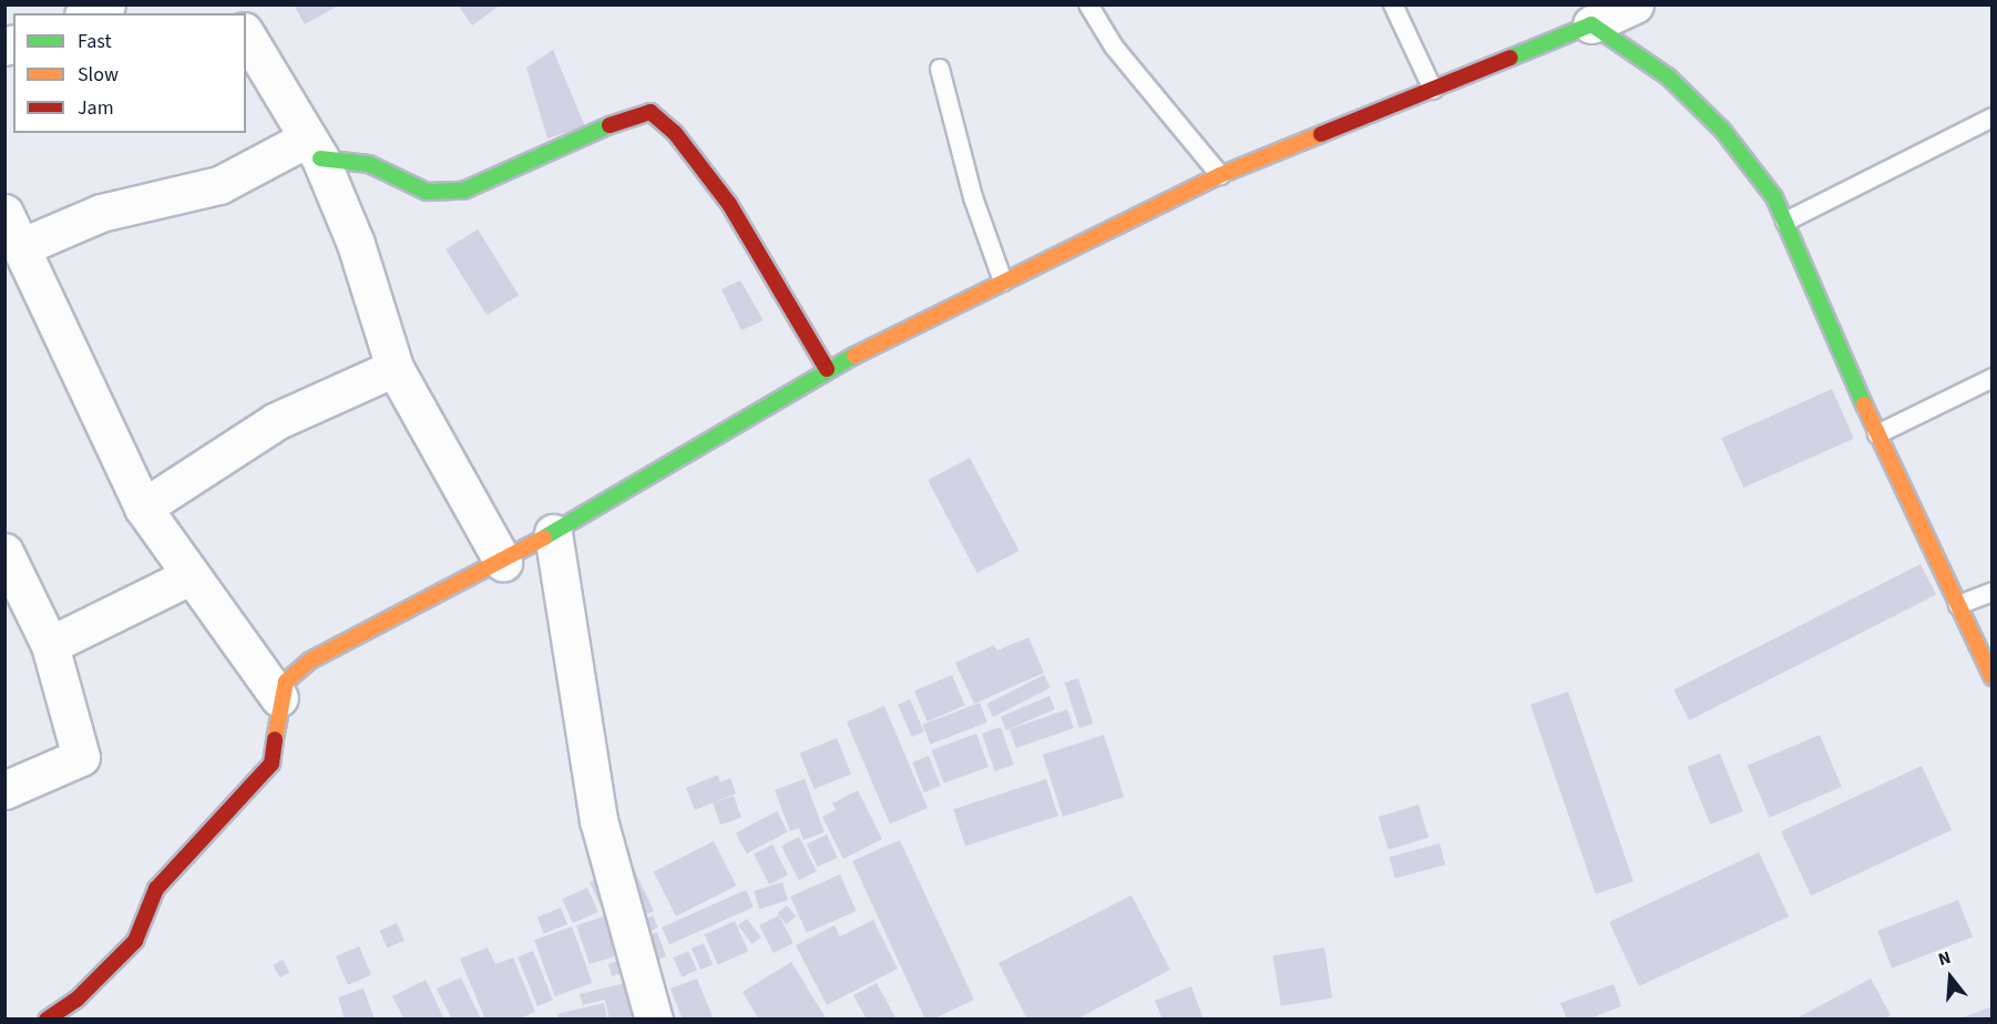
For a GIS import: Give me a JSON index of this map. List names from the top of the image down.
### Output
{
  "legend": ["Fast", "Slow", "Jam"],
  "north": "top"
}
